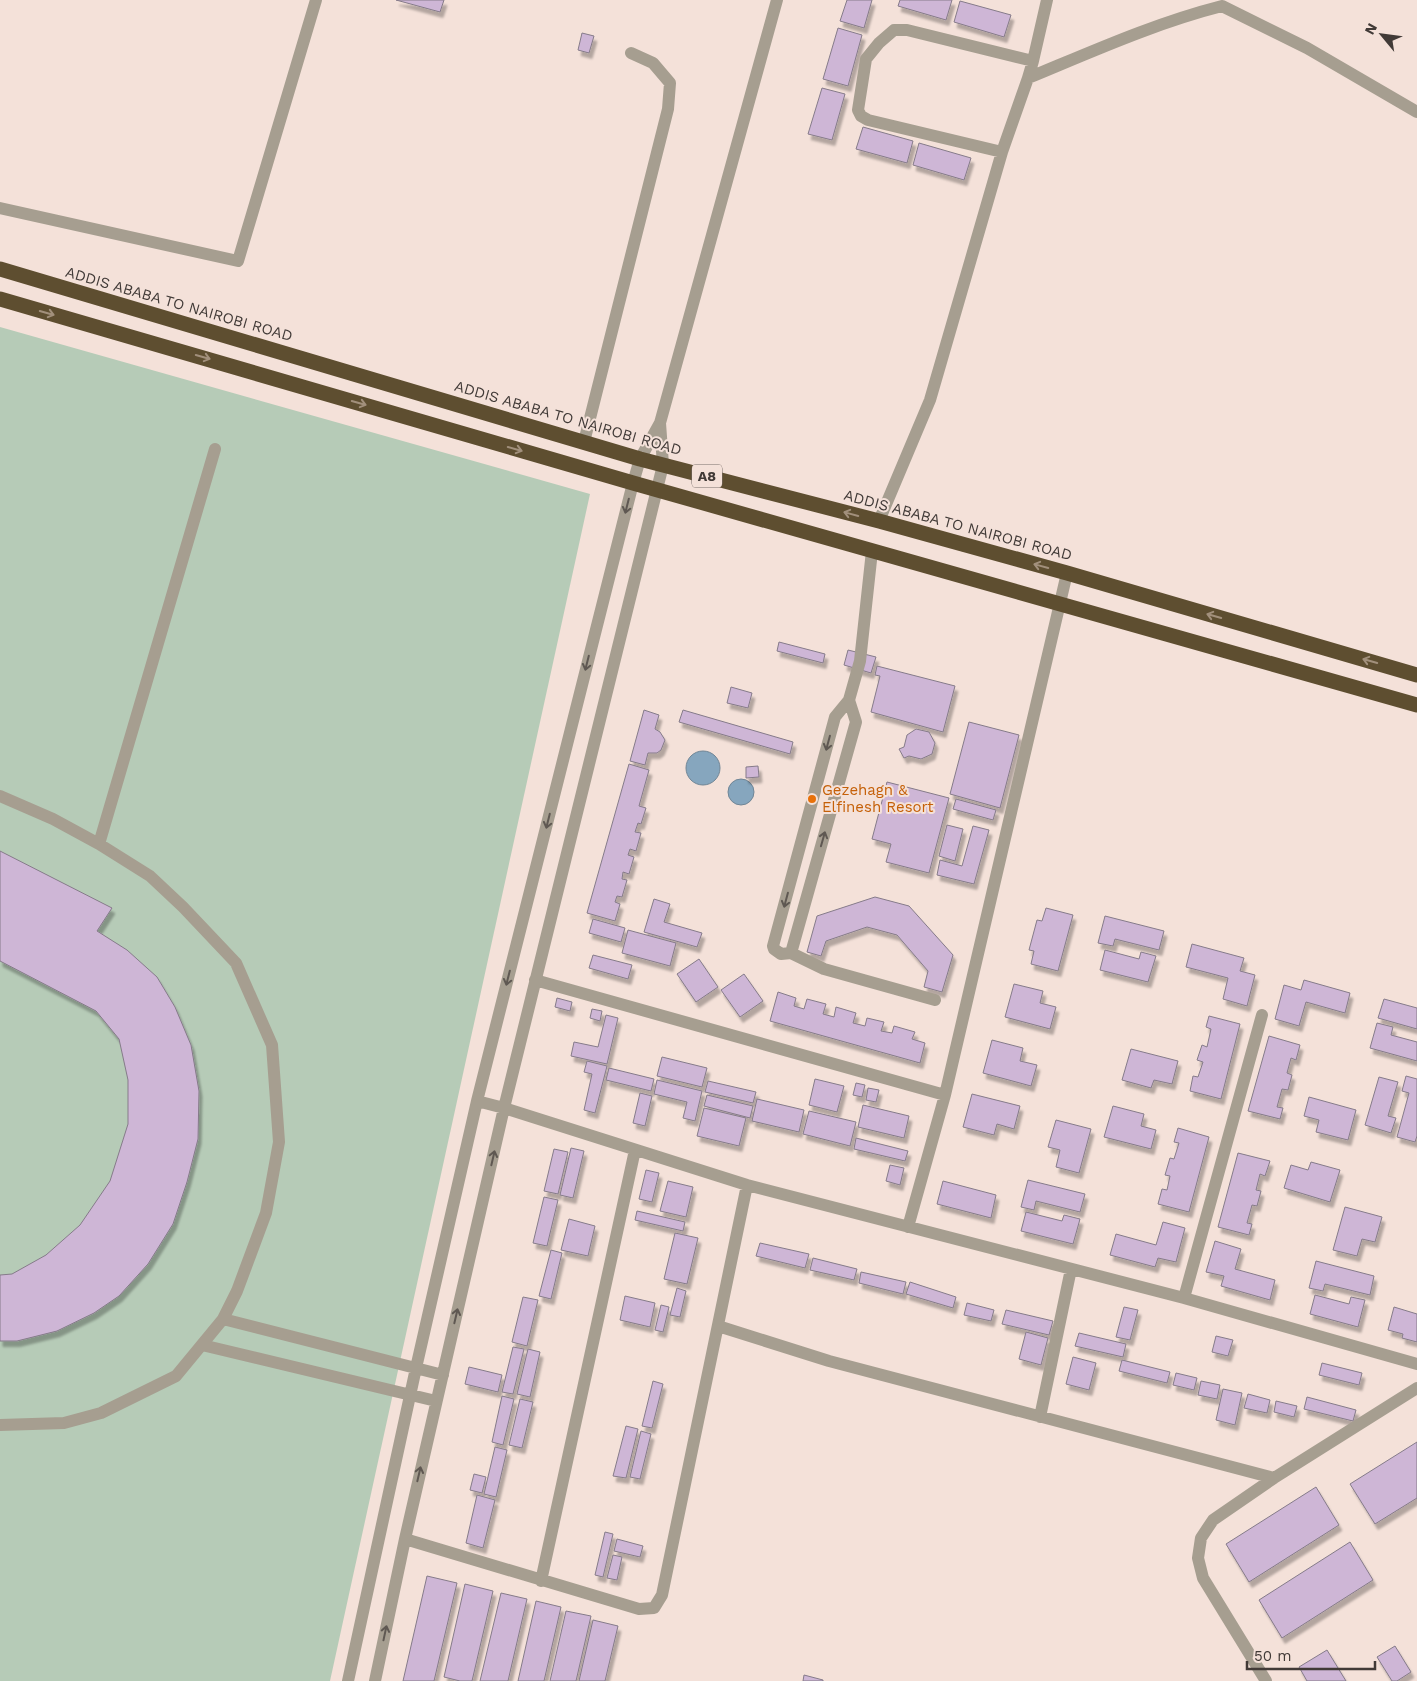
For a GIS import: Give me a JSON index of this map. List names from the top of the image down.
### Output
{
  "streets": {
    "highway": ["ADDIS ABABA TO NAIROBI ROAD", "A8"]
  },
  "places": ["Gezehagn & Elfinesh Resort"],
  "scale_bar": "50 m",
  "north": "top left"
}
